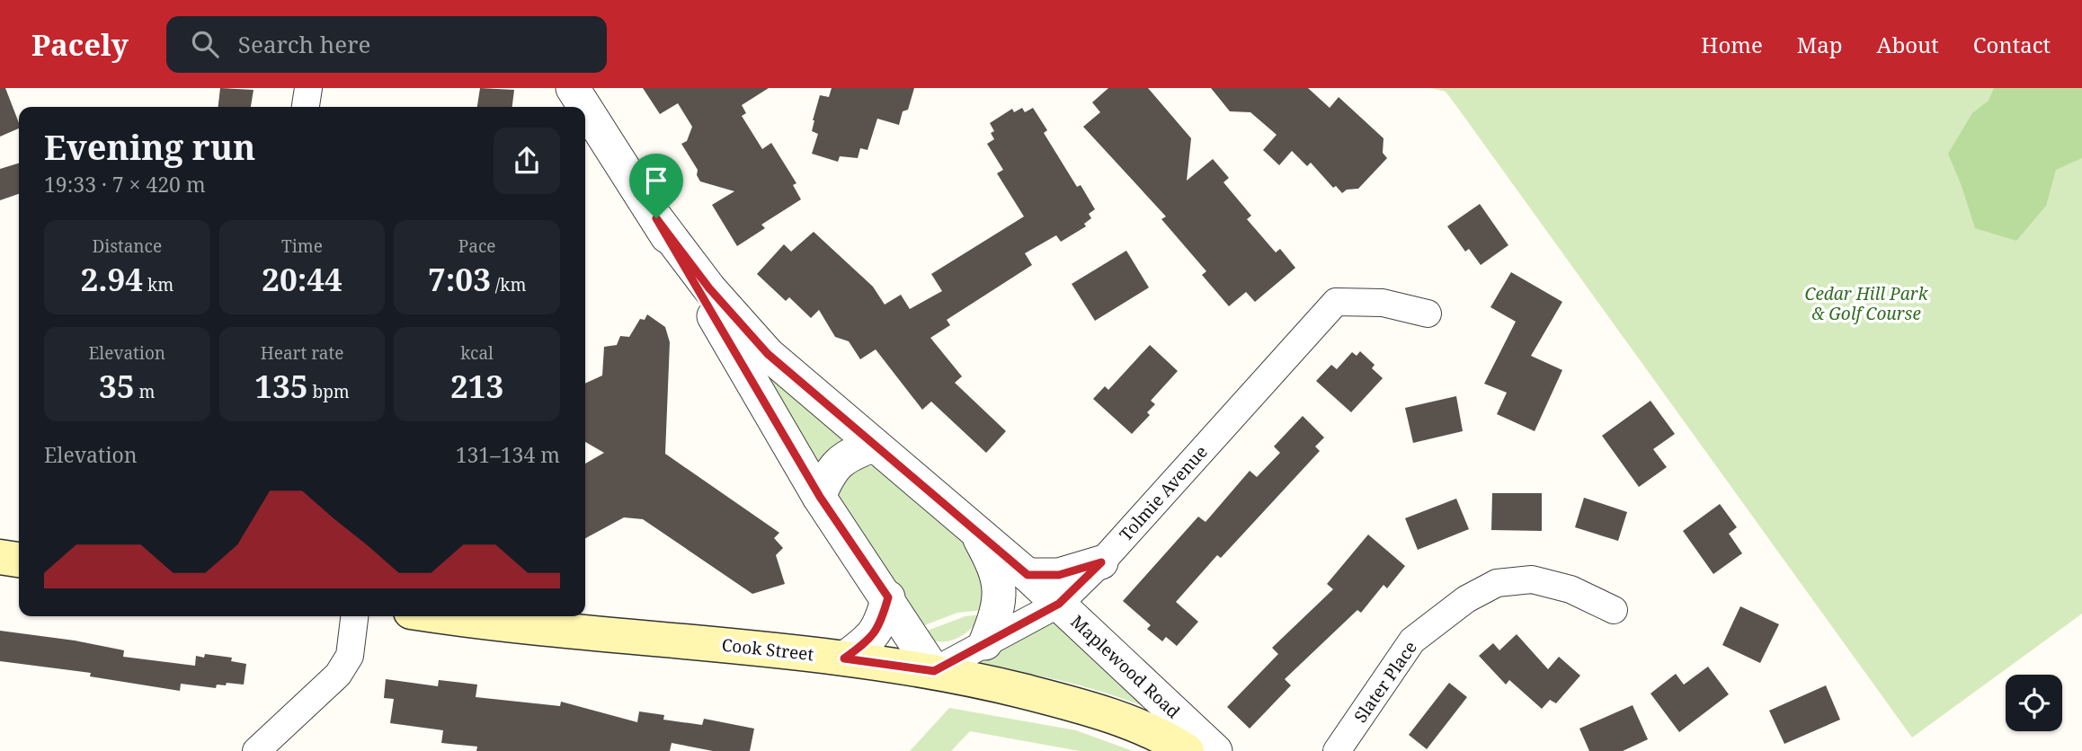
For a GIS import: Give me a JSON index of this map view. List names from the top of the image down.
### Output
{
  "streets": {
    "main road": ["Cook Street"],
    "street": ["Tolmie Avenue", "Maplewood Road", "Slater Place"]
  },
  "crossings": [
    ["Tolmie Avenue", "Cook Street"],
    ["Tolmie Avenue", "Maplewood Road"],
    ["Cook Street", "Maplewood Road"]
  ],
  "parks": ["Cedar Hill Park & Golf Course"],
  "page": {
    "header": "Pacely",
    "search": "Search here",
    "nav": [
      "Home",
      "Map",
      "About",
      "Contact"
    ],
    "heading": ["Evening run", "19:33 · 7 × 420 m"],
    "stats": [
      ["Distance", "2.94 km"],
      ["Time", "20:44"],
      ["Pace", "7:03 /km"],
      ["Elevation", "35 m"],
      ["Heart rate", "135 bpm"],
      ["kcal", "213"]
    ],
    "chart": ["Elevation", "131–134 m"]
  }
}
